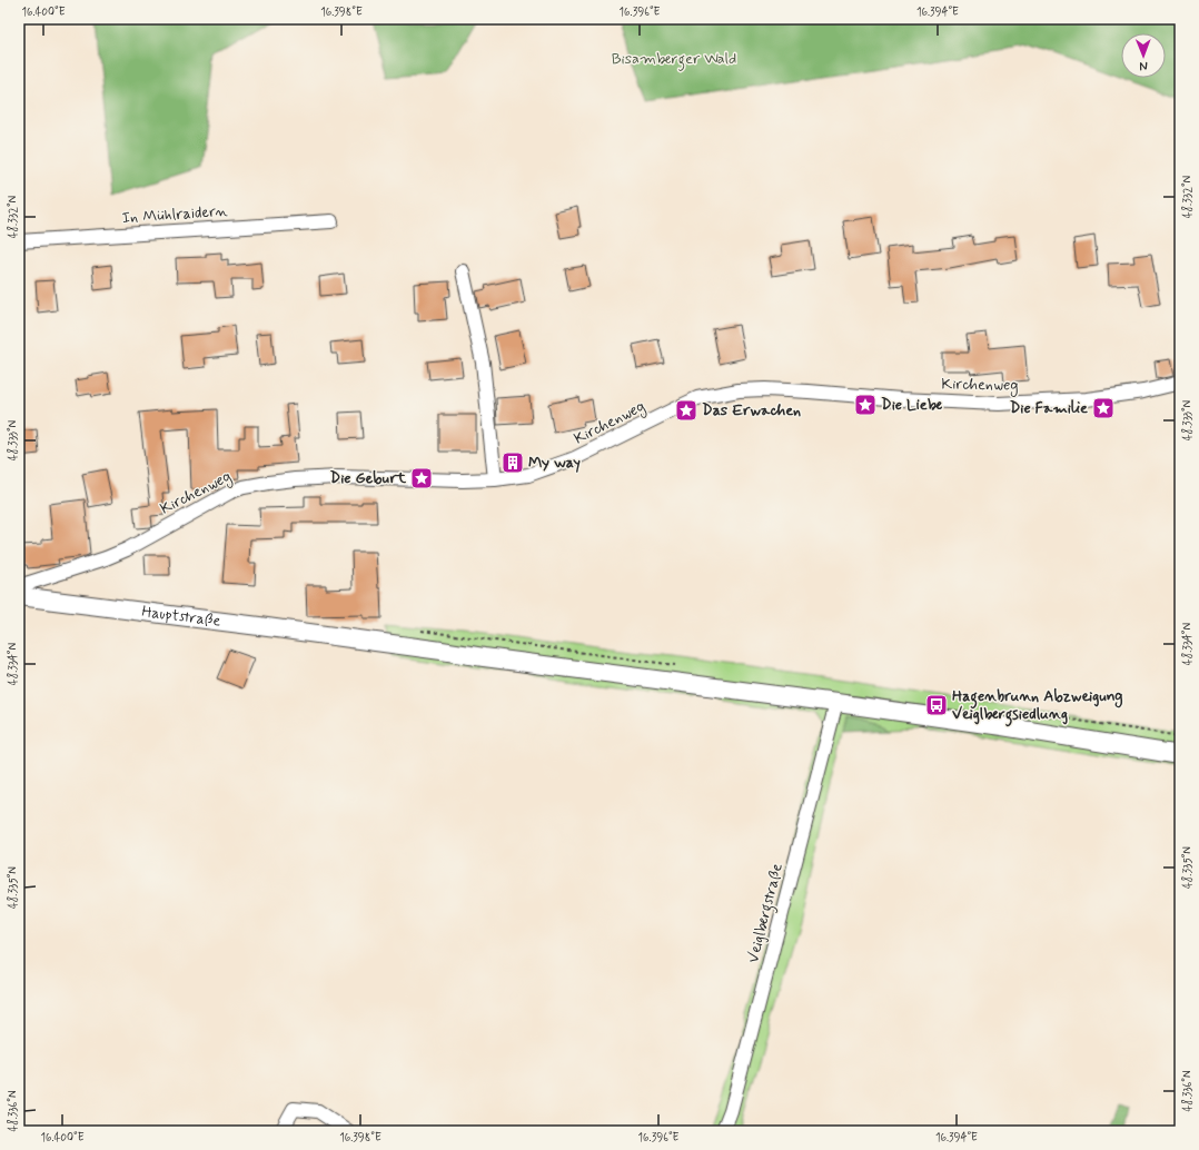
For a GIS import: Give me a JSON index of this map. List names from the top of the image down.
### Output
{
  "streets": {
    "main road": ["Hauptstraße"],
    "street": ["In Mühlraidern", "Kirchenweg", "Veiglbergstraße"]
  },
  "crossings": [
    ["Hauptstraße", "Veiglbergstraße"]
  ],
  "parks": ["Bisamberger Wald"],
  "places": {
    "place": [
      "Die Liebe",
      "Die Familie",
      "Das Erwachen",
      "Die Geburt"
    ],
    "building": ["My way"],
    "bus stop": ["Hagenbrunn Abzweigung Veiglbergsiedlung"]
  },
  "north": "bottom",
  "coordinates": [
    "16.400°E",
    "16.398°E",
    "16.396°E",
    "16.394°E",
    "48.332°N",
    "48.333°N",
    "48.334°N",
    "48.335°N",
    "48.336°N"
  ]
}
